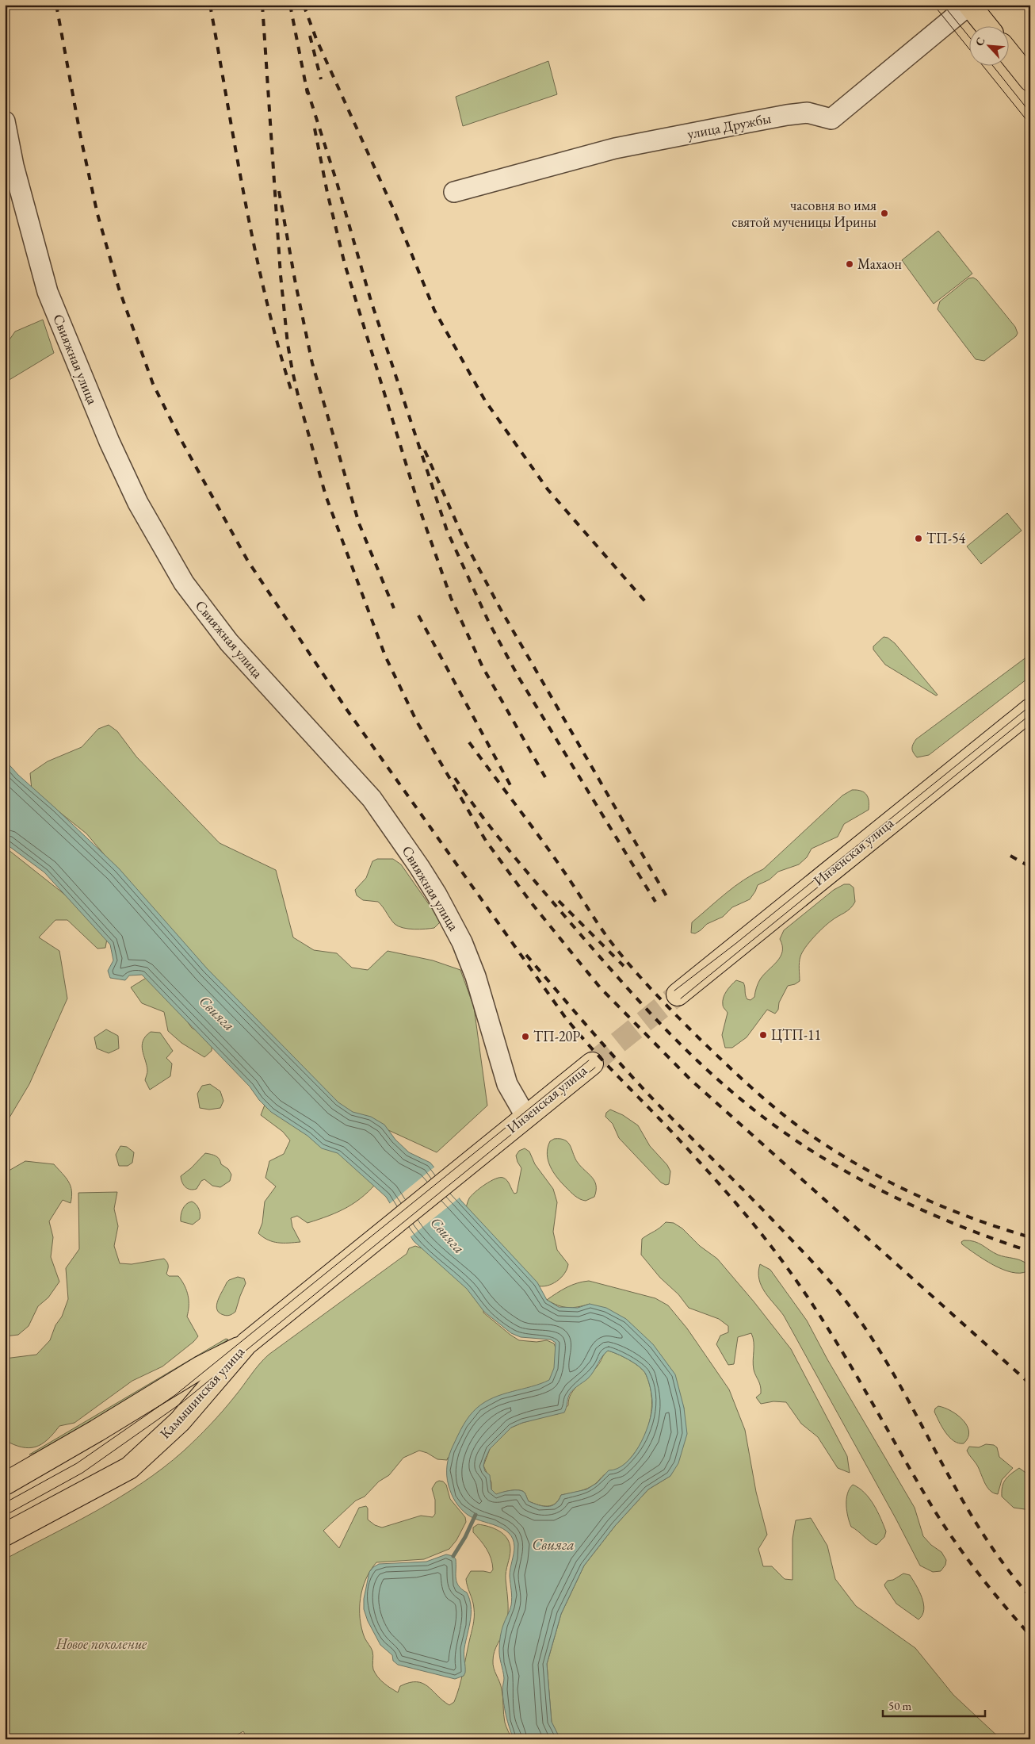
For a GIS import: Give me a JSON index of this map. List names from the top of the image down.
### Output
{
  "streets": {
    "main road": ["Инзенская улица", "Камышинская улица"],
    "street": ["улица Дружбы", "Свияжная улица"]
  },
  "crossings": [
    ["Свияжная улица", "Инзенская улица"],
    ["Инзенская улица", "Камышинская улица"]
  ],
  "water": ["Свияга"],
  "parks": ["Новое поколение"],
  "places": [
    "часовня во имя святой мученицы Ирины",
    "Махаон",
    "ТП-54",
    "ЦТП-11",
    "ТП-20Р"
  ],
  "scale_bar": "50 m",
  "north": "top left"
}
